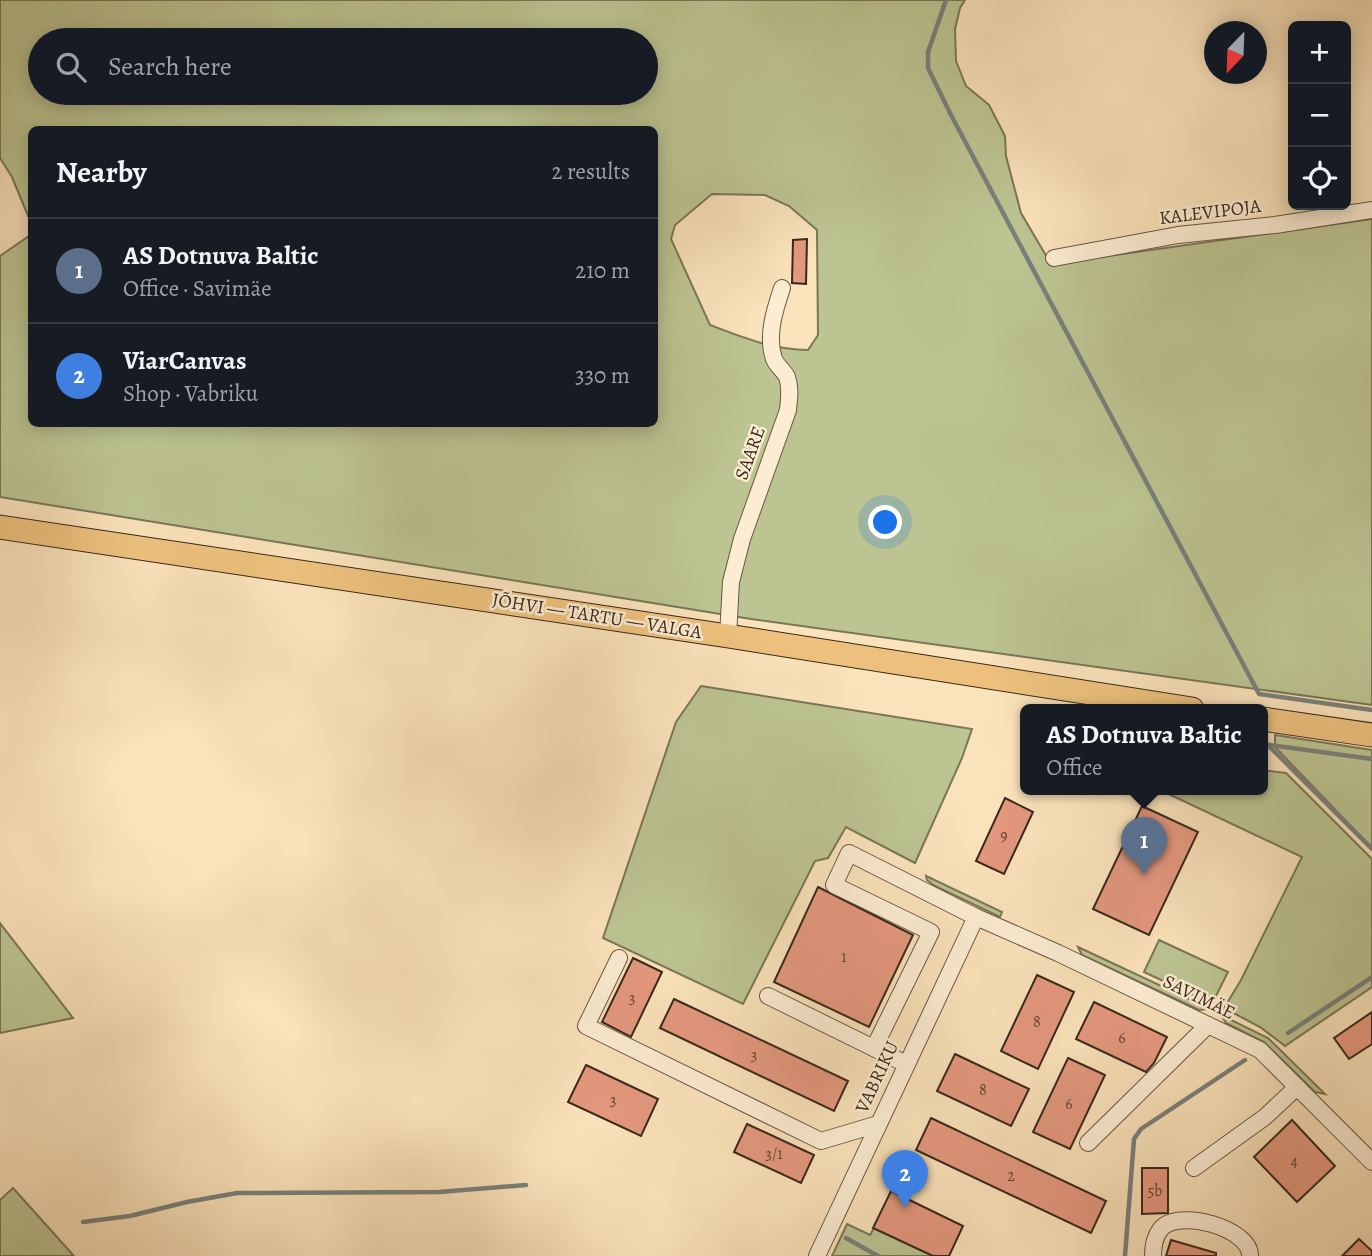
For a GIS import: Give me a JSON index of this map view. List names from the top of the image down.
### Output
{
  "streets": {
    "highway": ["JÕHVI — TARTU — VALGA"],
    "street": [
      "KALEVIPOJA",
      "SAARE",
      "SAVIMÄE",
      "VABRIKU"
    ]
  },
  "crossings": [
    ["SAARE", "JÕHVI — TARTU — VALGA"],
    ["SAVIMÄE", "VABRIKU"]
  ],
  "house_numbers": [
    "9",
    "1",
    "3",
    "8",
    "6",
    "3",
    "8",
    "3",
    "6",
    "3/1",
    "4",
    "2",
    "5b"
  ],
  "north": "bottom left",
  "page": {
    "map_buttons": ["+", "−"],
    "search": "Search here",
    "heading": ["Nearby", "2 results"],
    "list": [
      {
        "mark": "1",
        "name": "AS Dotnuva Baltic",
        "note": "Office · Savimäe",
        "value": "210 m"
      },
      {
        "mark": "2",
        "name": "ViarCanvas",
        "note": "Shop · Vabriku",
        "value": "330 m"
      }
    ],
    "popup": ["AS Dotnuva Baltic", "Office"],
    "pins": ["1", "2"]
  }
}
